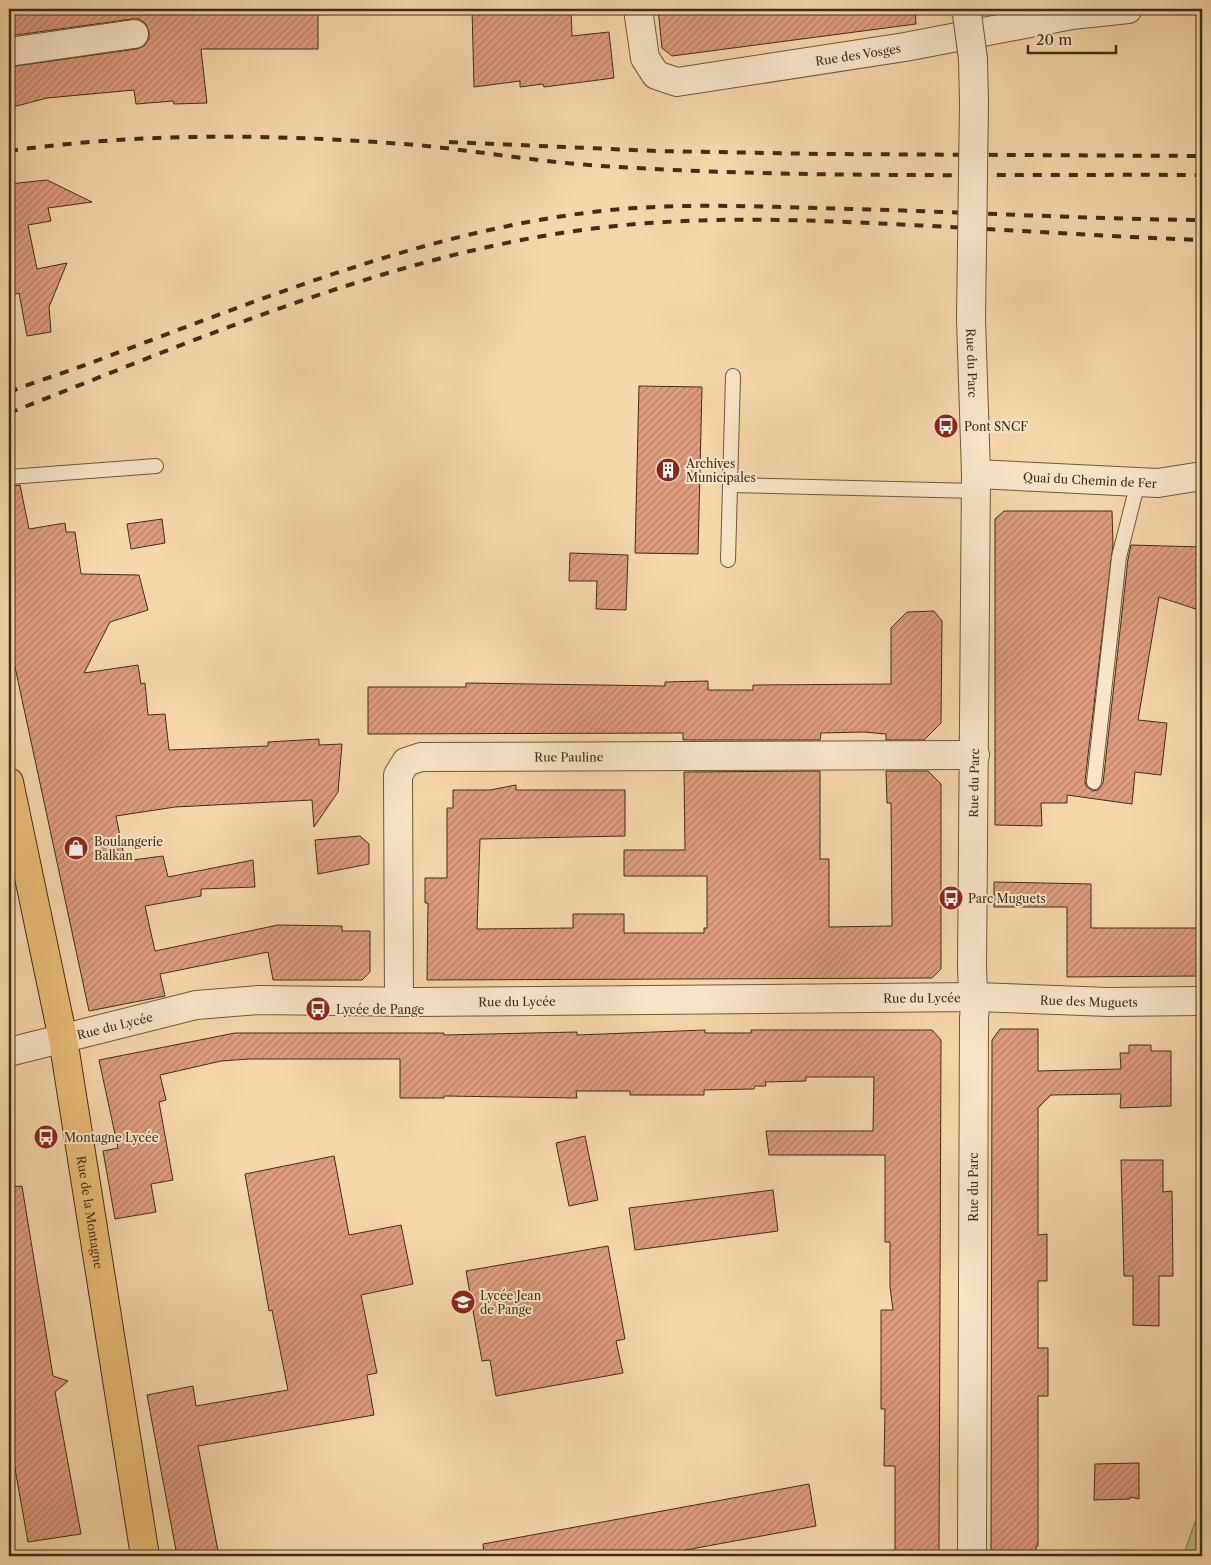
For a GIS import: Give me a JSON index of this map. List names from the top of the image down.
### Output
{
  "streets": {
    "main road": ["Rue de la Montagne"],
    "street": [
      "Rue des Vosges",
      "Rue du Parc",
      "Quai du Chemin de Fer",
      "Rue Pauline",
      "Rue du Lycée",
      "Rue des Muguets"
    ]
  },
  "crossings": [
    ["Rue du Parc", "Quai du Chemin de Fer"],
    ["Rue du Parc", "Rue Pauline"],
    ["Rue du Parc", "Rue du Lycée"],
    ["Rue du Parc", "Rue des Muguets"],
    ["Rue Pauline", "Rue du Lycée"],
    ["Rue du Lycée", "Rue des Muguets"],
    ["Rue du Lycée", "Rue de la Montagne"]
  ],
  "places": {
    "bus stop": [
      "Pont SNCF",
      "Parc Muguets",
      "Lycée de Pange",
      "Montagne Lycée"
    ],
    "building": ["Archives Municipales"],
    "shop": ["Boulangerie Balkan"],
    "school or university": ["Lycée Jean de Pange"]
  },
  "scale_bar": "20 m"
}
